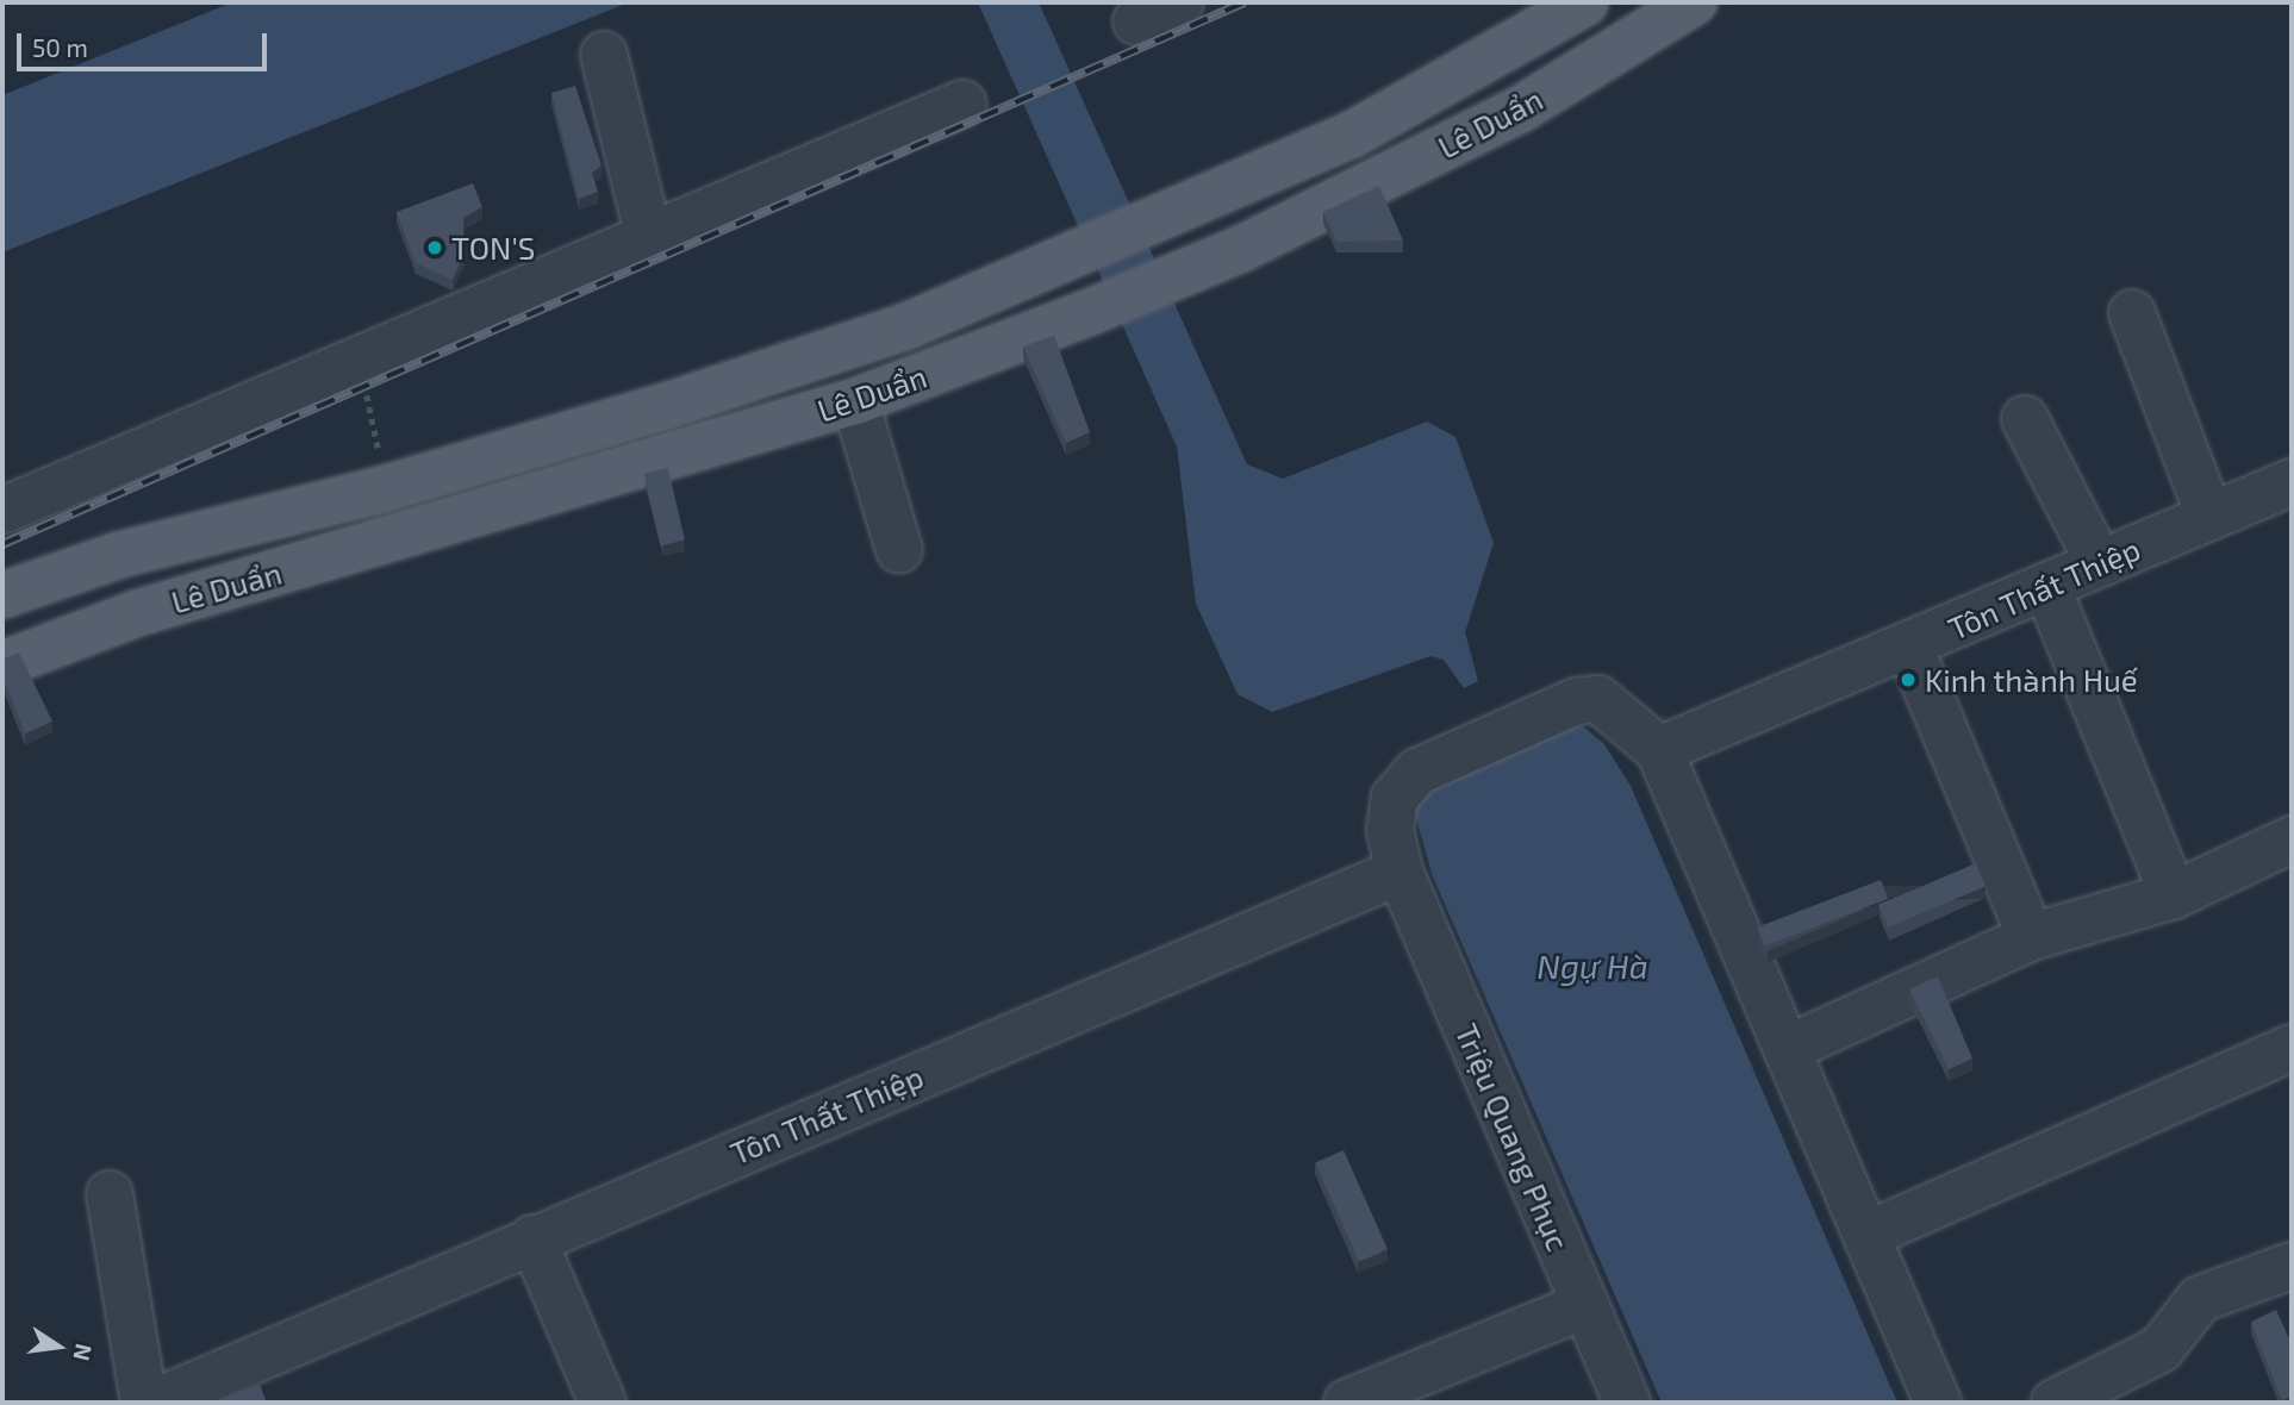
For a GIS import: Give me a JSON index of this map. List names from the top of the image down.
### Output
{
  "streets": {
    "main road": ["Lê Duẩn"],
    "street": ["Tôn Thất Thiệp", "Triệu Quang Phục"]
  },
  "crossings": [
    ["Tôn Thất Thiệp", "Triệu Quang Phục"]
  ],
  "water": ["Ngự Hà"],
  "places": ["TON'S", "Kinh thành Huế"],
  "scale_bar": "50 m",
  "north": "right"
}
